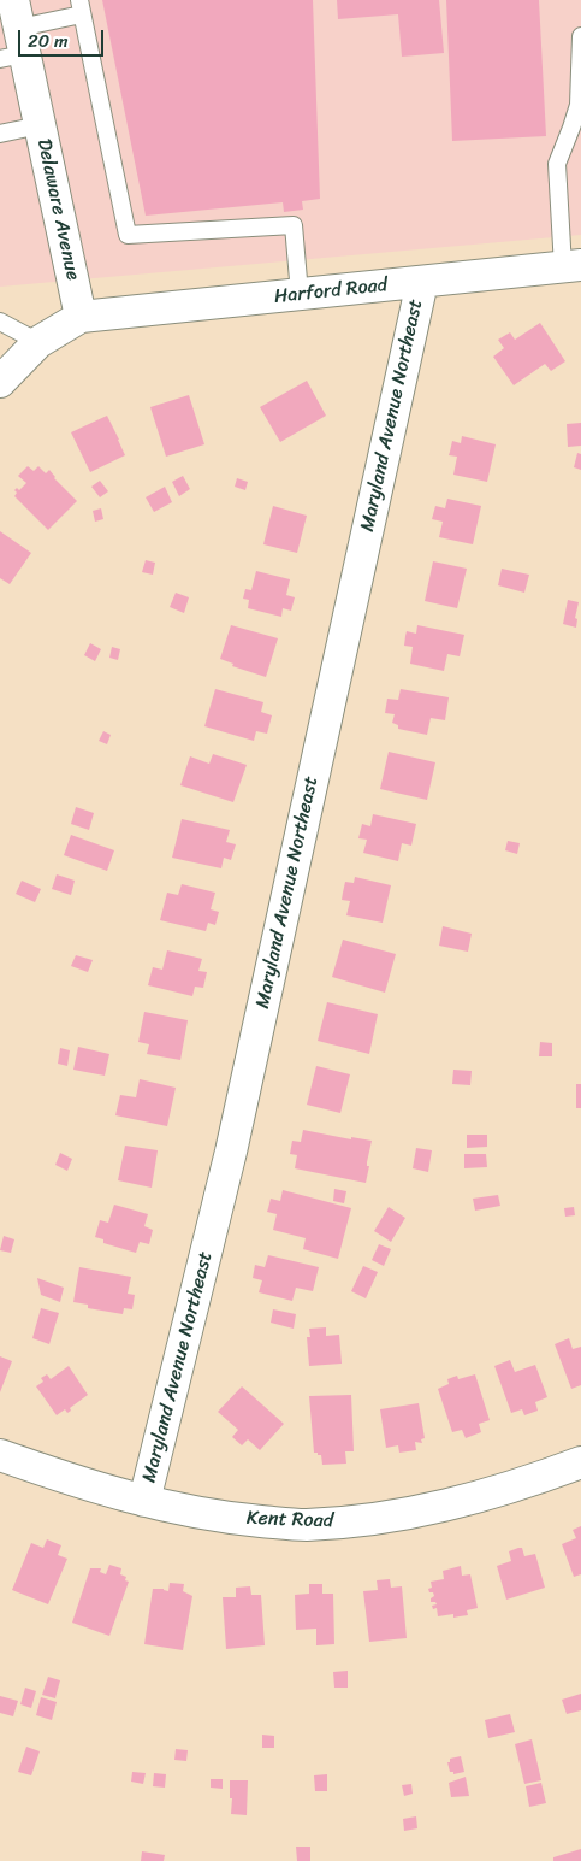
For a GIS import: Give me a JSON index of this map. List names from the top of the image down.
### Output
{
  "streets": {
    "street": [
      "Delaware Avenue",
      "Harford Road",
      "Maryland Avenue Northeast",
      "Kent Road"
    ]
  },
  "crossings": [
    ["Delaware Avenue", "Harford Road"],
    ["Harford Road", "Maryland Avenue Northeast"],
    ["Maryland Avenue Northeast", "Kent Road"]
  ],
  "scale_bar": "20 m"
}
